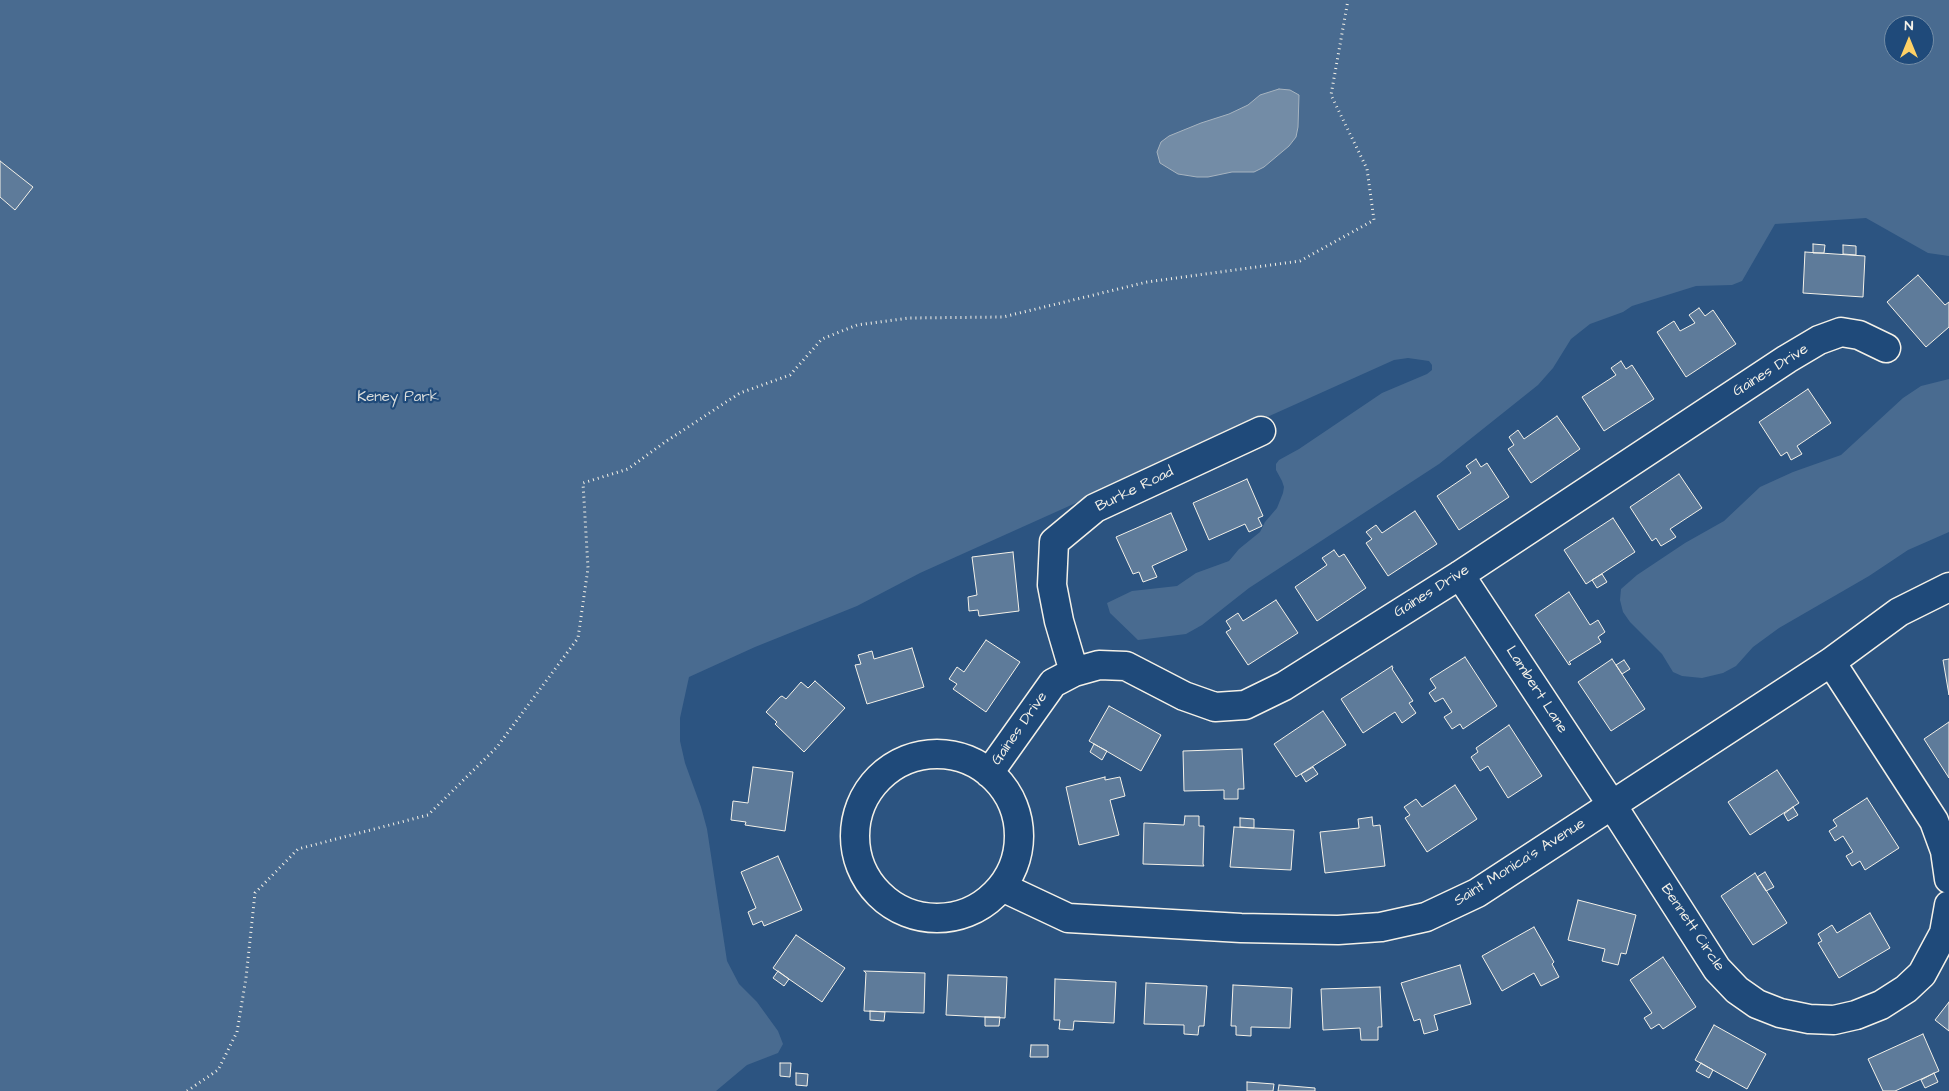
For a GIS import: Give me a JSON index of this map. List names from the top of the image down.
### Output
{
  "streets": {
    "street": [
      "Gaines Drive",
      "Burke Road",
      "Lambert Lane",
      "Saint Monica's Avenue",
      "Bennett Circle"
    ]
  },
  "crossings": [
    ["Gaines Drive", "Burke Road"],
    ["Gaines Drive", "Lambert Lane"],
    ["Gaines Drive", "Saint Monica's Avenue"],
    ["Lambert Lane", "Saint Monica's Avenue"],
    ["Lambert Lane", "Bennett Circle"],
    ["Saint Monica's Avenue", "Bennett Circle"]
  ],
  "parks": ["Keney Park"],
  "north": "top"
}
